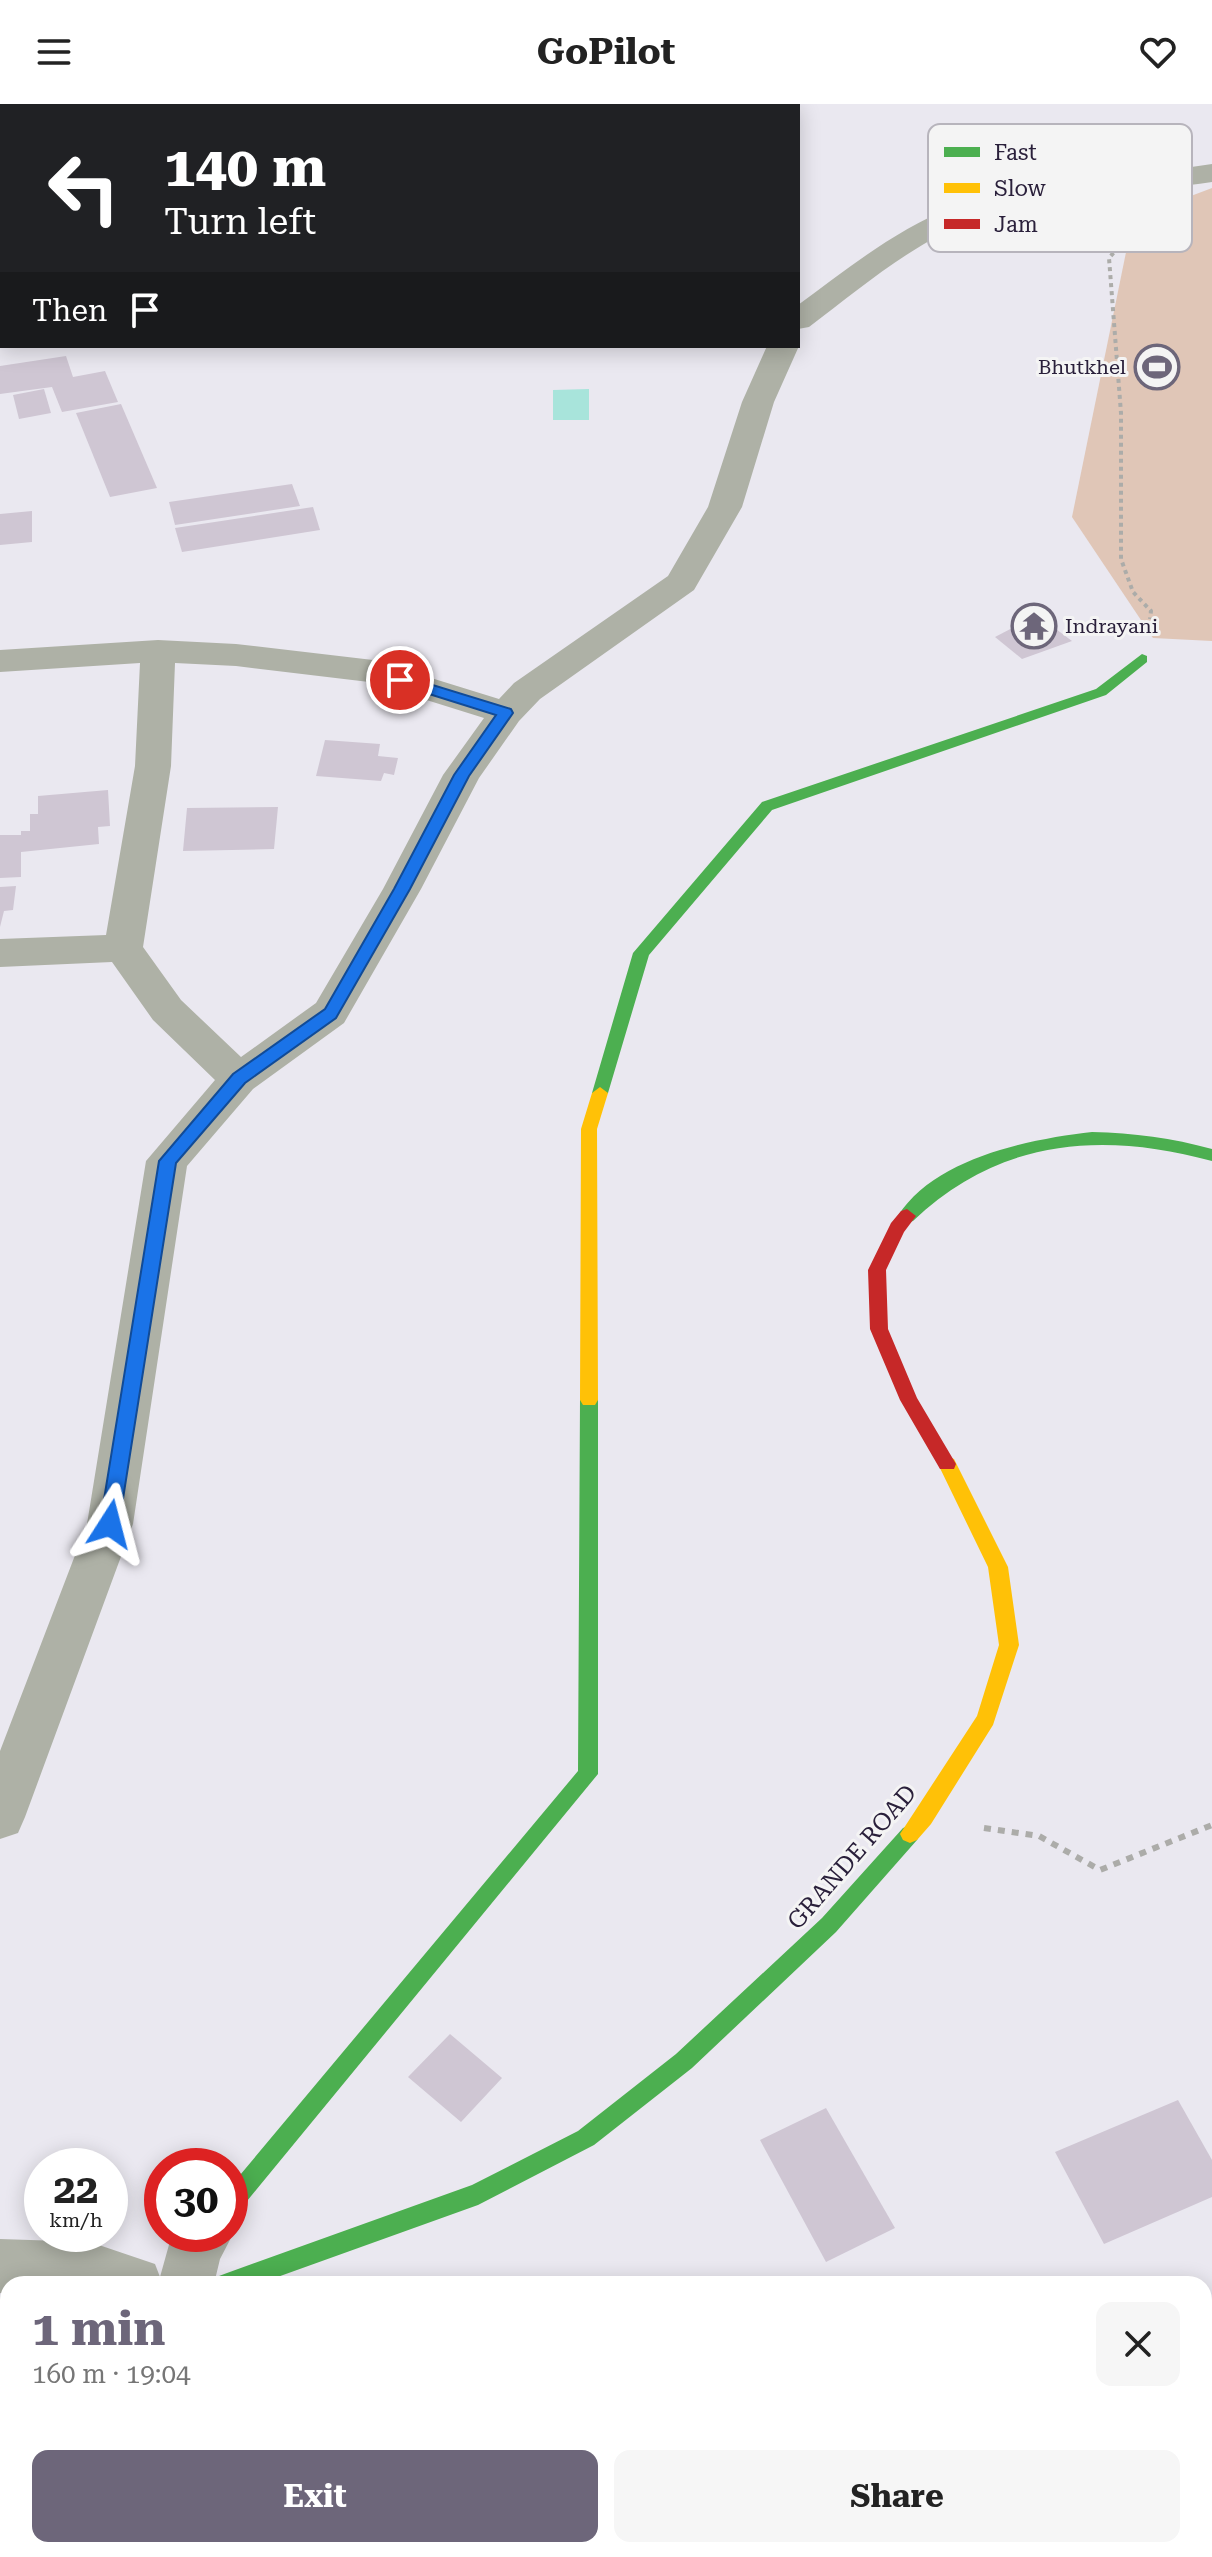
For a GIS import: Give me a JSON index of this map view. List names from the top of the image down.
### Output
{
  "streets": {
    "street": ["GRANDE ROAD"]
  },
  "places": {
    "sports": ["Bhutkhel"],
    "temple": ["Indrayani"]
  },
  "legend": ["Fast", "Slow", "Jam"],
  "page": {
    "header": "GoPilot",
    "turn": ["140 m", "Turn left"],
    "then": "Then",
    "speed": "22 km/h",
    "limit": "30",
    "heading": ["1 min", "160 m · 19:04"],
    "buttons": ["Exit", "Share"]
  }
}
